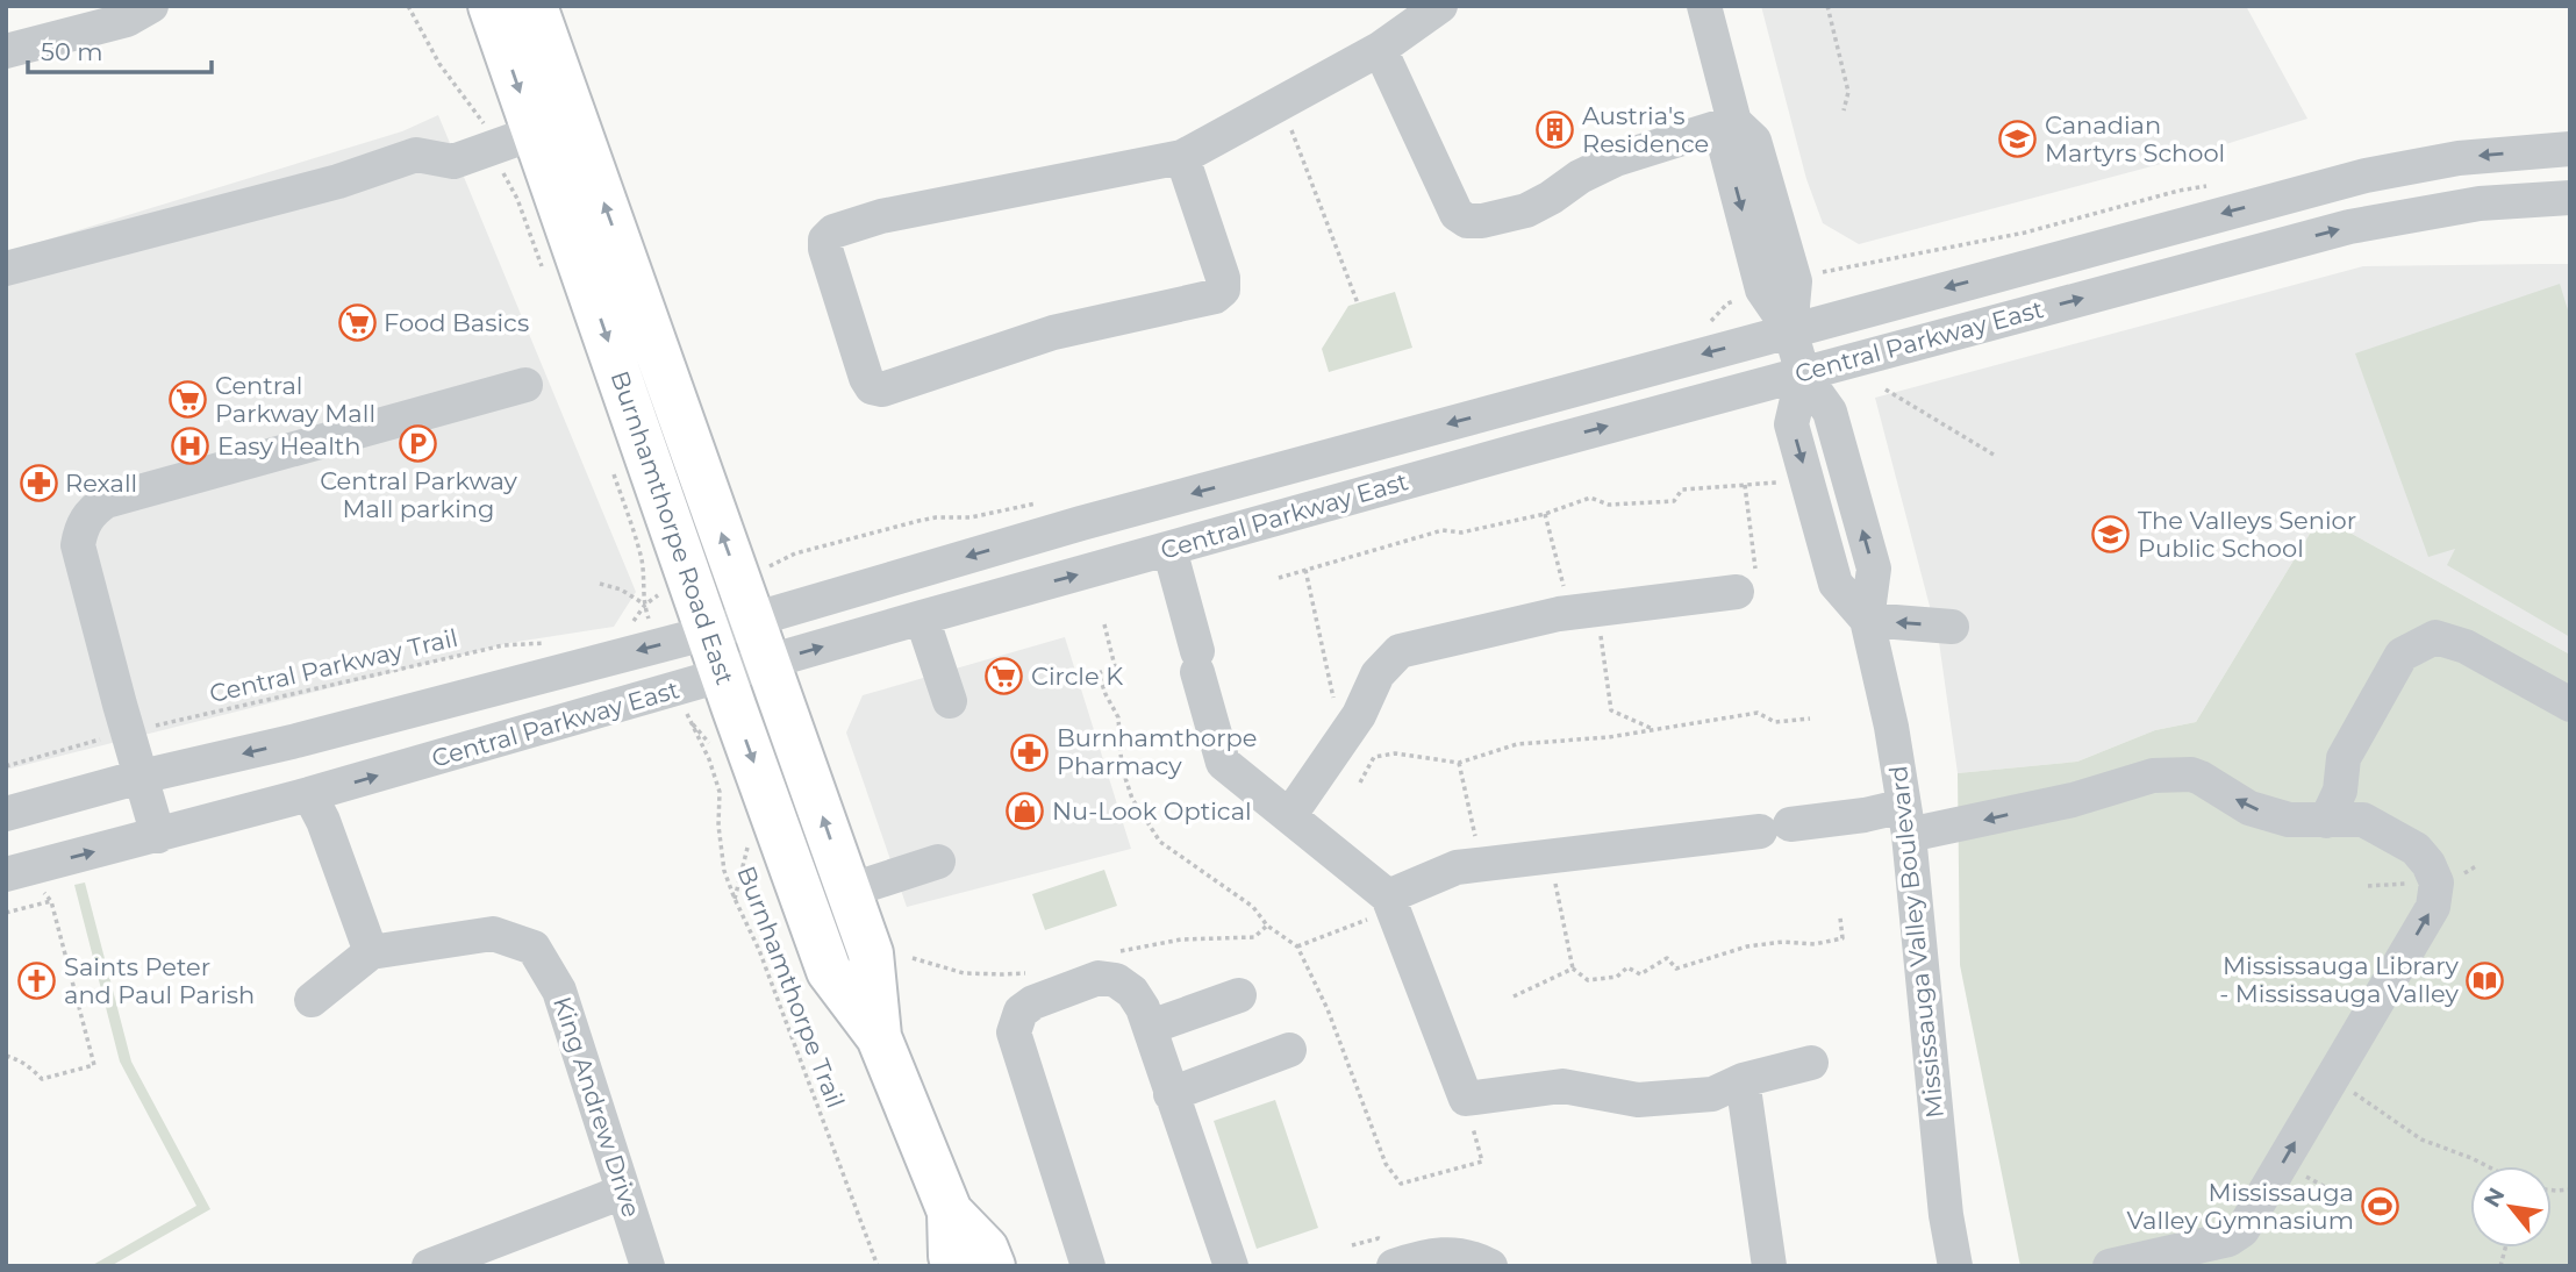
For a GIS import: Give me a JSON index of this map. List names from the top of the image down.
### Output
{
  "streets": {
    "main road": ["Burnhamthorpe Road East"],
    "street": ["Central Parkway East", "Mississauga Valley Boulevard", "King Andrew Drive"],
    "path": ["Central Parkway Trail", "Burnhamthorpe Trail"]
  },
  "crossings": [
    ["Central Parkway East", "Burnhamthorpe Road East"],
    ["Central Parkway East", "Mississauga Valley Boulevard"]
  ],
  "places": {
    "building": ["Austria's Residence"],
    "school or university": ["Canadian Martyrs School", "The Valleys Senior Public School"],
    "supermarket": ["Food Basics", "Central Parkway Mall", "Circle K"],
    "parking": ["Central Parkway Mall parking"],
    "hospital": ["Easy Health"],
    "pharmacy": ["Rexall", "Burnhamthorpe Pharmacy"],
    "shop": ["Nu-Look Optical"],
    "library": ["Mississauga Library - Mississauga Valley"],
    "church": ["Saints Peter and Paul Parish"],
    "sports": ["Mississauga Valley Gymnasium"]
  },
  "scale_bar": "50 m",
  "north": "top left"
}
